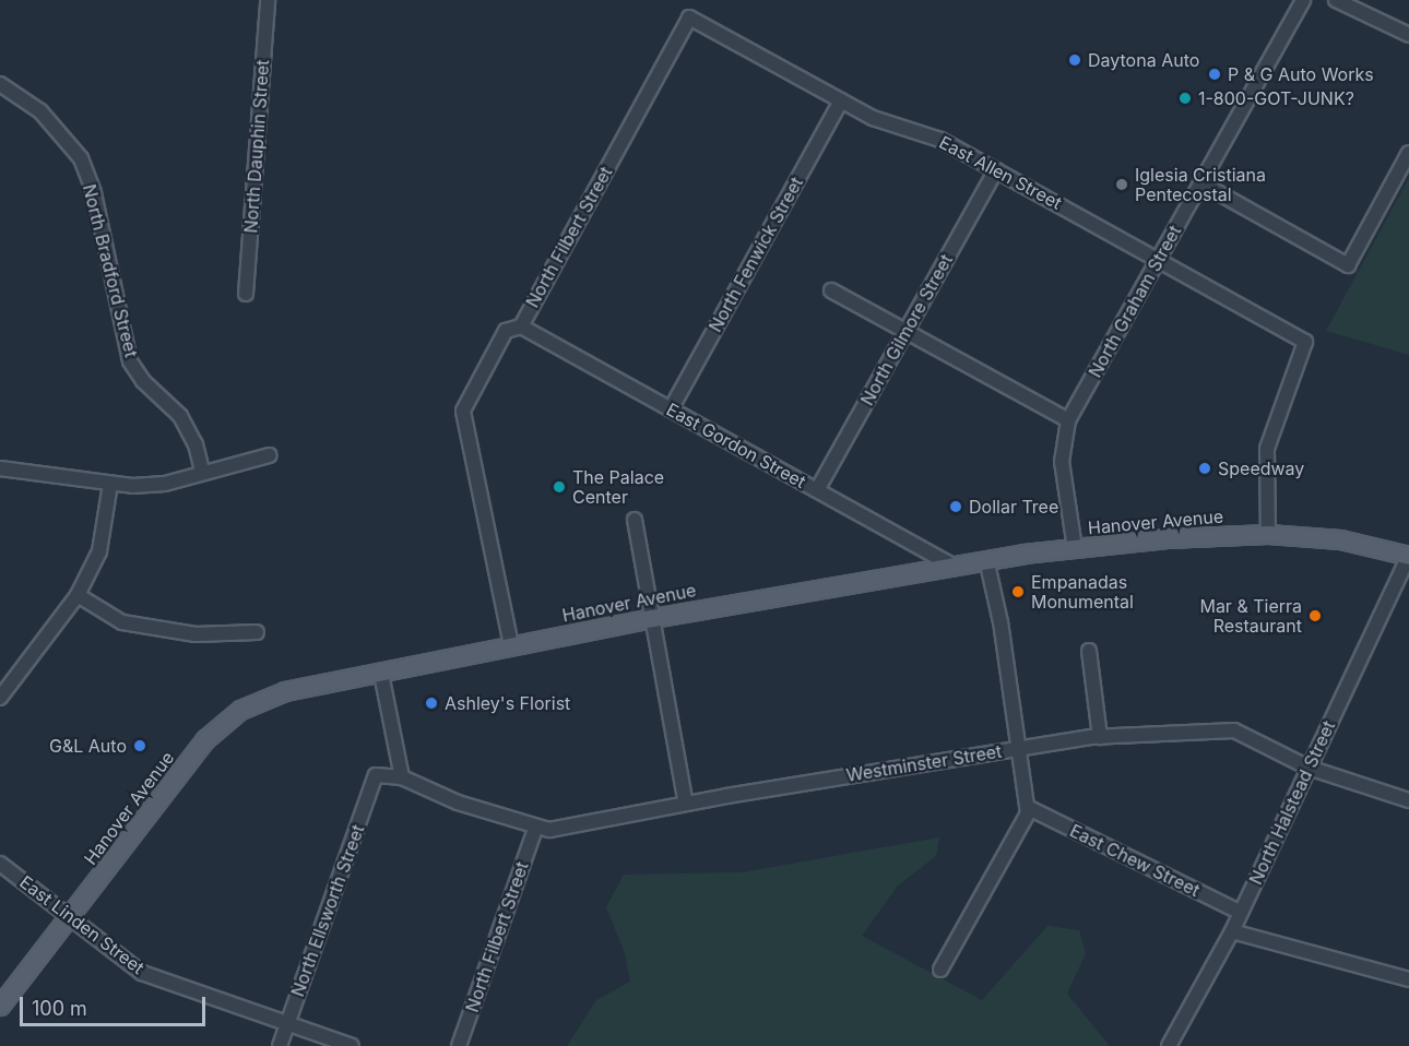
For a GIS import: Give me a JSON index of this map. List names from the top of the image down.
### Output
{
  "streets": {
    "main road": ["Hanover Avenue"],
    "street": [
      "North Dauphin Street",
      "East Allen Street",
      "North Filbert Street",
      "North Fenwick Street",
      "North Bradford Street",
      "North Graham Street",
      "North Gilmore Street",
      "East Gordon Street",
      "Westminster Street",
      "North Halstead Street",
      "East Chew Street",
      "North Ellsworth Street",
      "East Linden Street"
    ]
  },
  "crossings": [
    ["East Allen Street", "North Filbert Street"],
    ["East Allen Street", "North Fenwick Street"],
    ["East Allen Street", "North Graham Street"],
    ["East Allen Street", "North Gilmore Street"],
    ["East Allen Street", "Hanover Avenue"],
    ["North Filbert Street", "East Gordon Street"],
    ["North Filbert Street", "Hanover Avenue"],
    ["North Filbert Street", "Westminster Street"],
    ["North Fenwick Street", "East Gordon Street"],
    ["North Graham Street", "Hanover Avenue"],
    ["North Gilmore Street", "East Gordon Street"],
    ["East Gordon Street", "Hanover Avenue"],
    ["Hanover Avenue", "North Halstead Street"],
    ["Hanover Avenue", "East Linden Street"],
    ["Westminster Street", "North Halstead Street"],
    ["North Halstead Street", "East Chew Street"],
    ["North Ellsworth Street", "East Linden Street"]
  ],
  "places": [
    "Daytona Auto",
    "P & G Auto Works",
    "1-800-GOT-JUNK?",
    "Iglesia Cristiana Pentecostal",
    "Speedway",
    "The Palace Center",
    "Dollar Tree",
    "Empanadas Monumental",
    "Mar & Tierra Restaurant",
    "Ashley's Florist",
    "G&L Auto"
  ],
  "scale_bar": "100 m"
}
